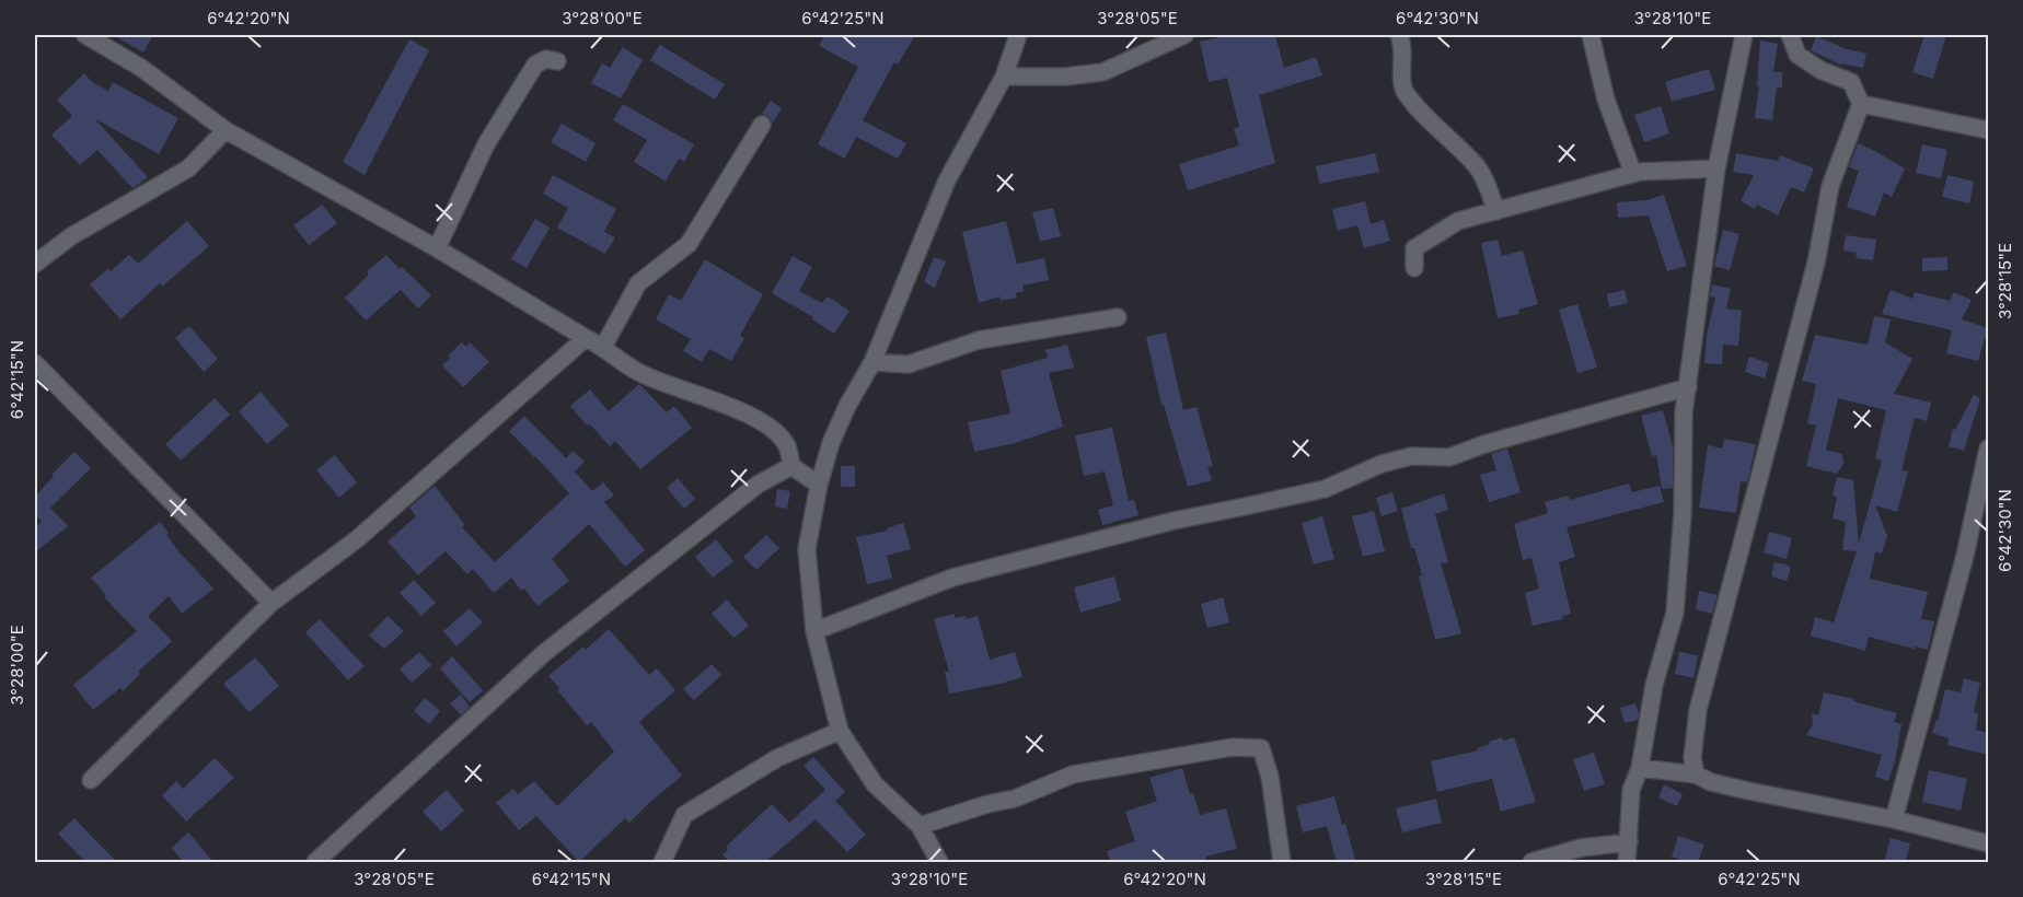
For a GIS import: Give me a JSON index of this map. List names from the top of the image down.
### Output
{
  "coordinates": [
    "6°42'20\"N",
    "3°28'00\"E",
    "6°42'25\"N",
    "3°28'05\"E",
    "6°42'30\"N",
    "3°28'10\"E",
    "3°28'15\"E",
    "6°42'15\"N"
  ]
}
